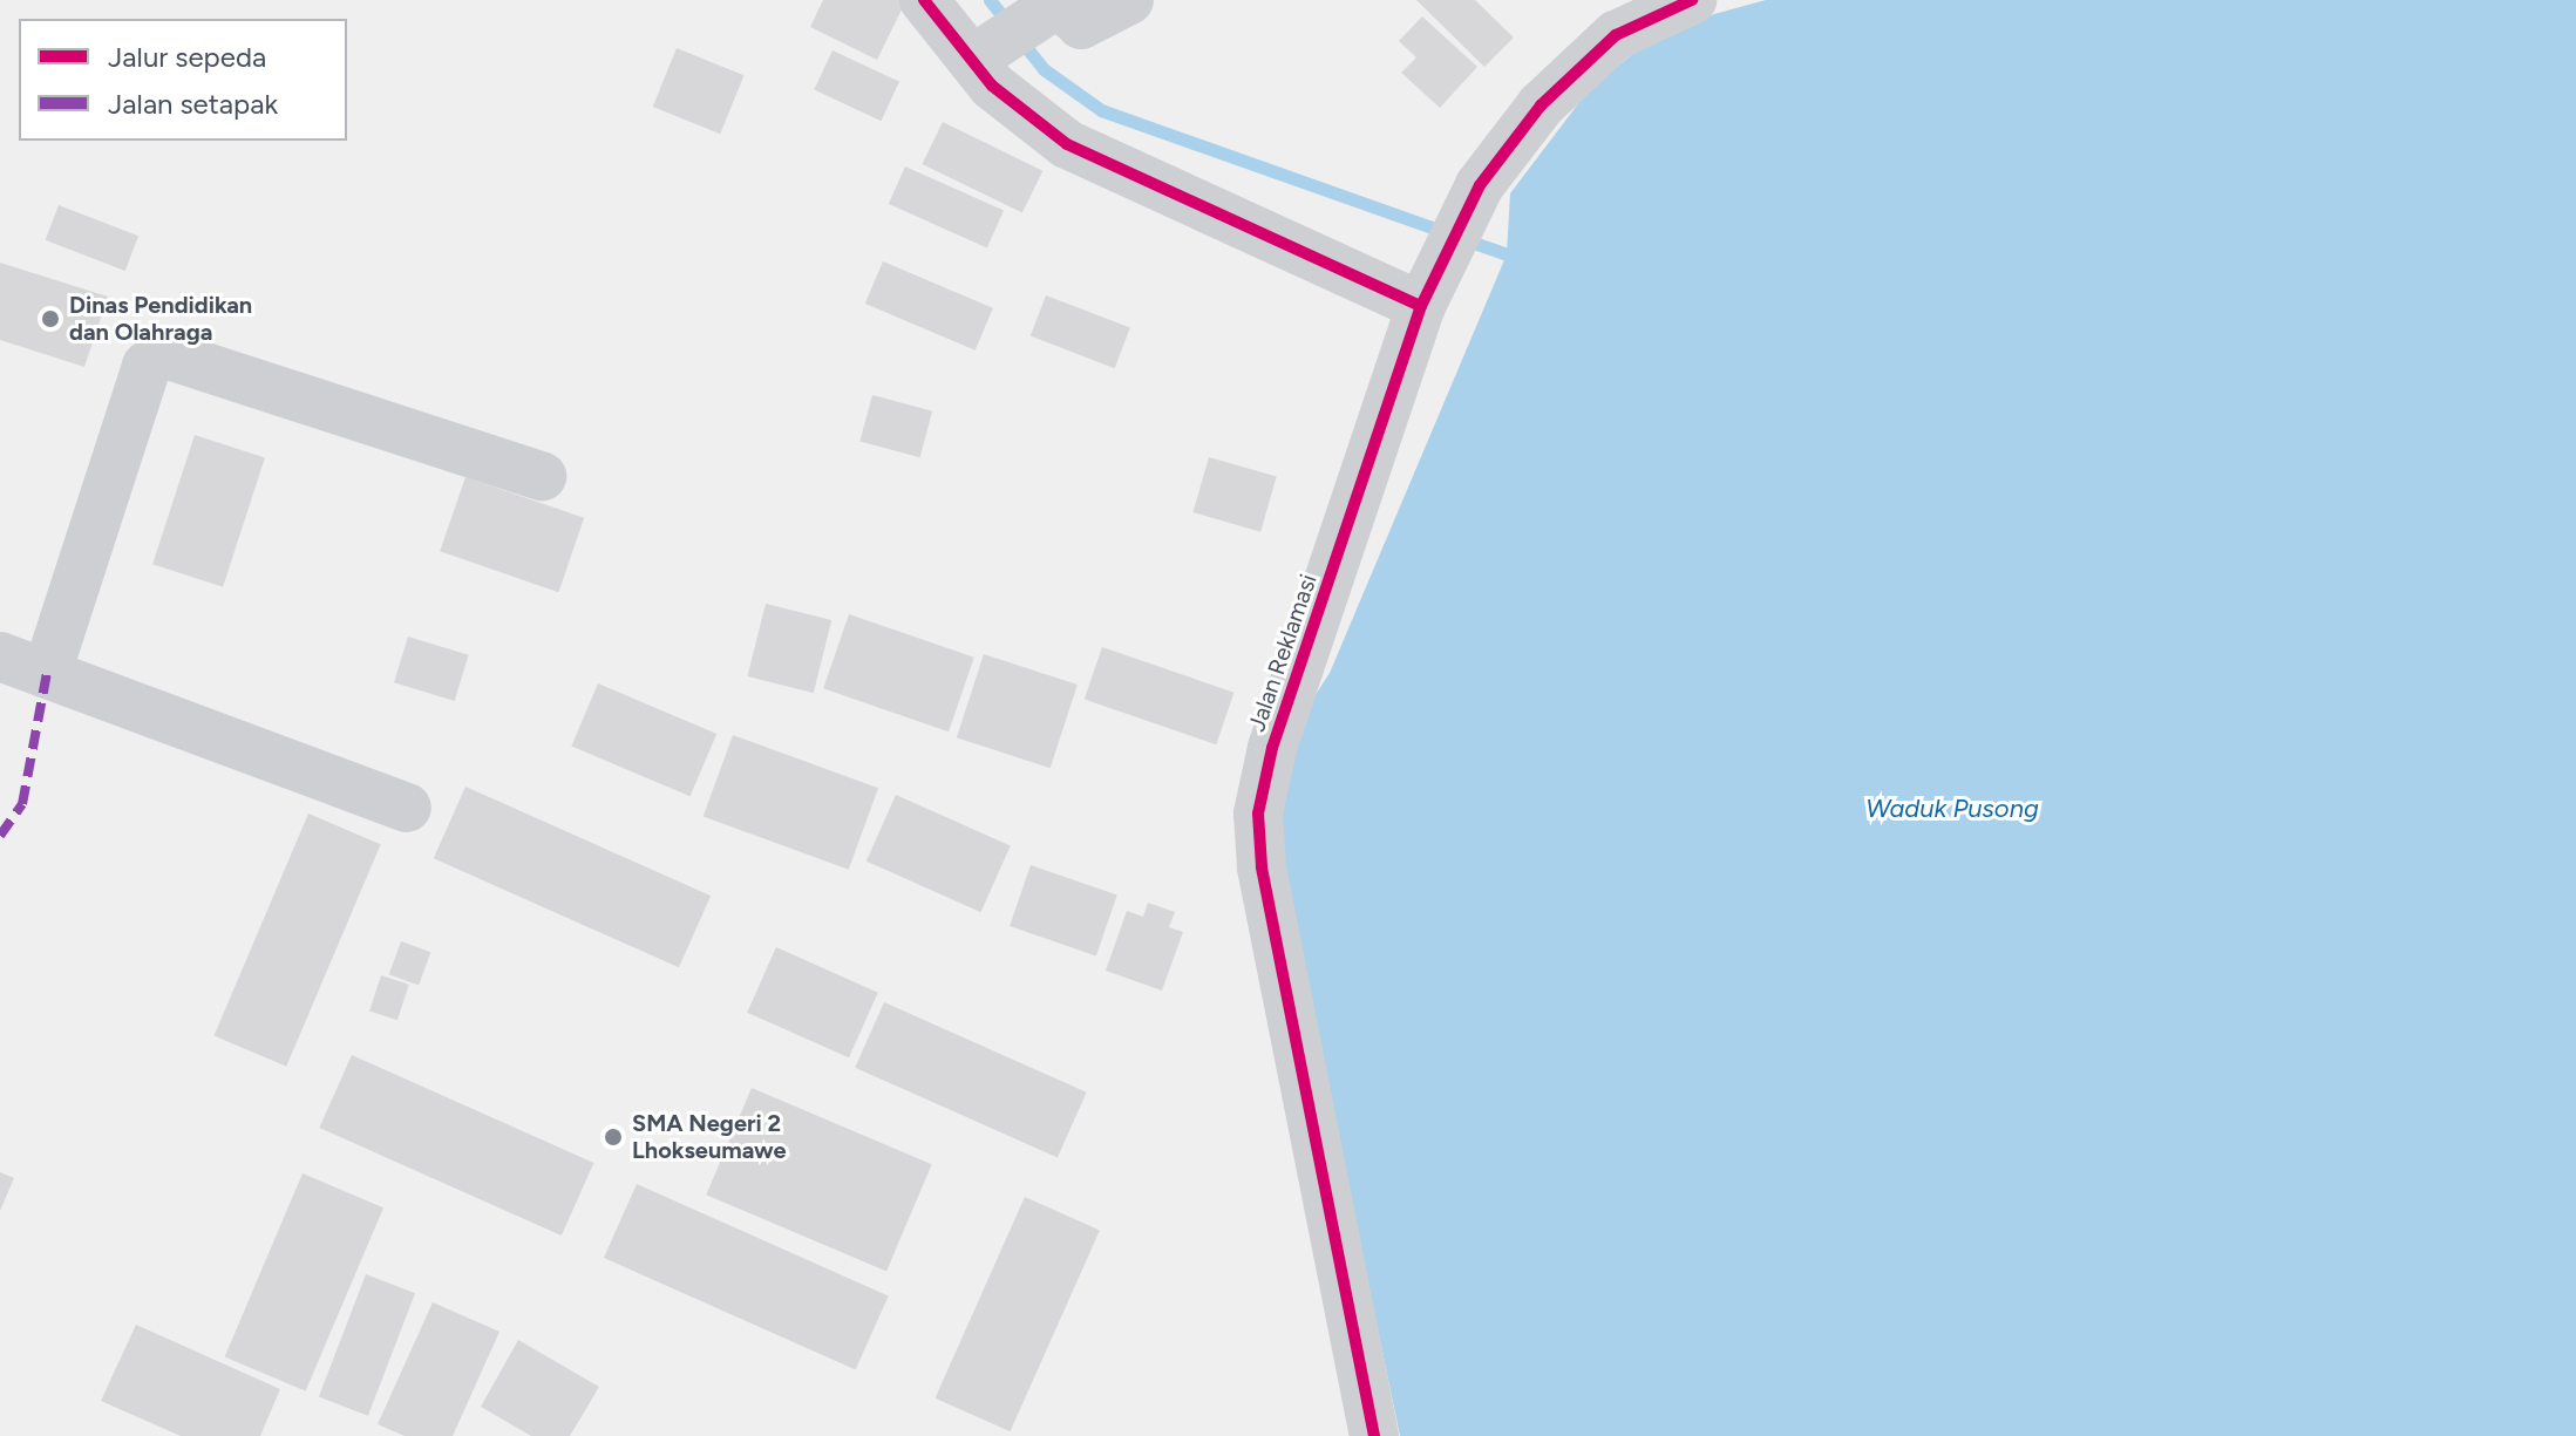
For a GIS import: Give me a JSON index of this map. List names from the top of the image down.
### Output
{
  "streets": {
    "street": ["Jalan Reklamasi"]
  },
  "water": ["Waduk Pusong"],
  "places": ["Dinas Pendidikan dan Olahraga", "SMA Negeri 2 Lhokseumawe"],
  "legend": ["Jalur sepeda", "Jalan setapak"]
}
